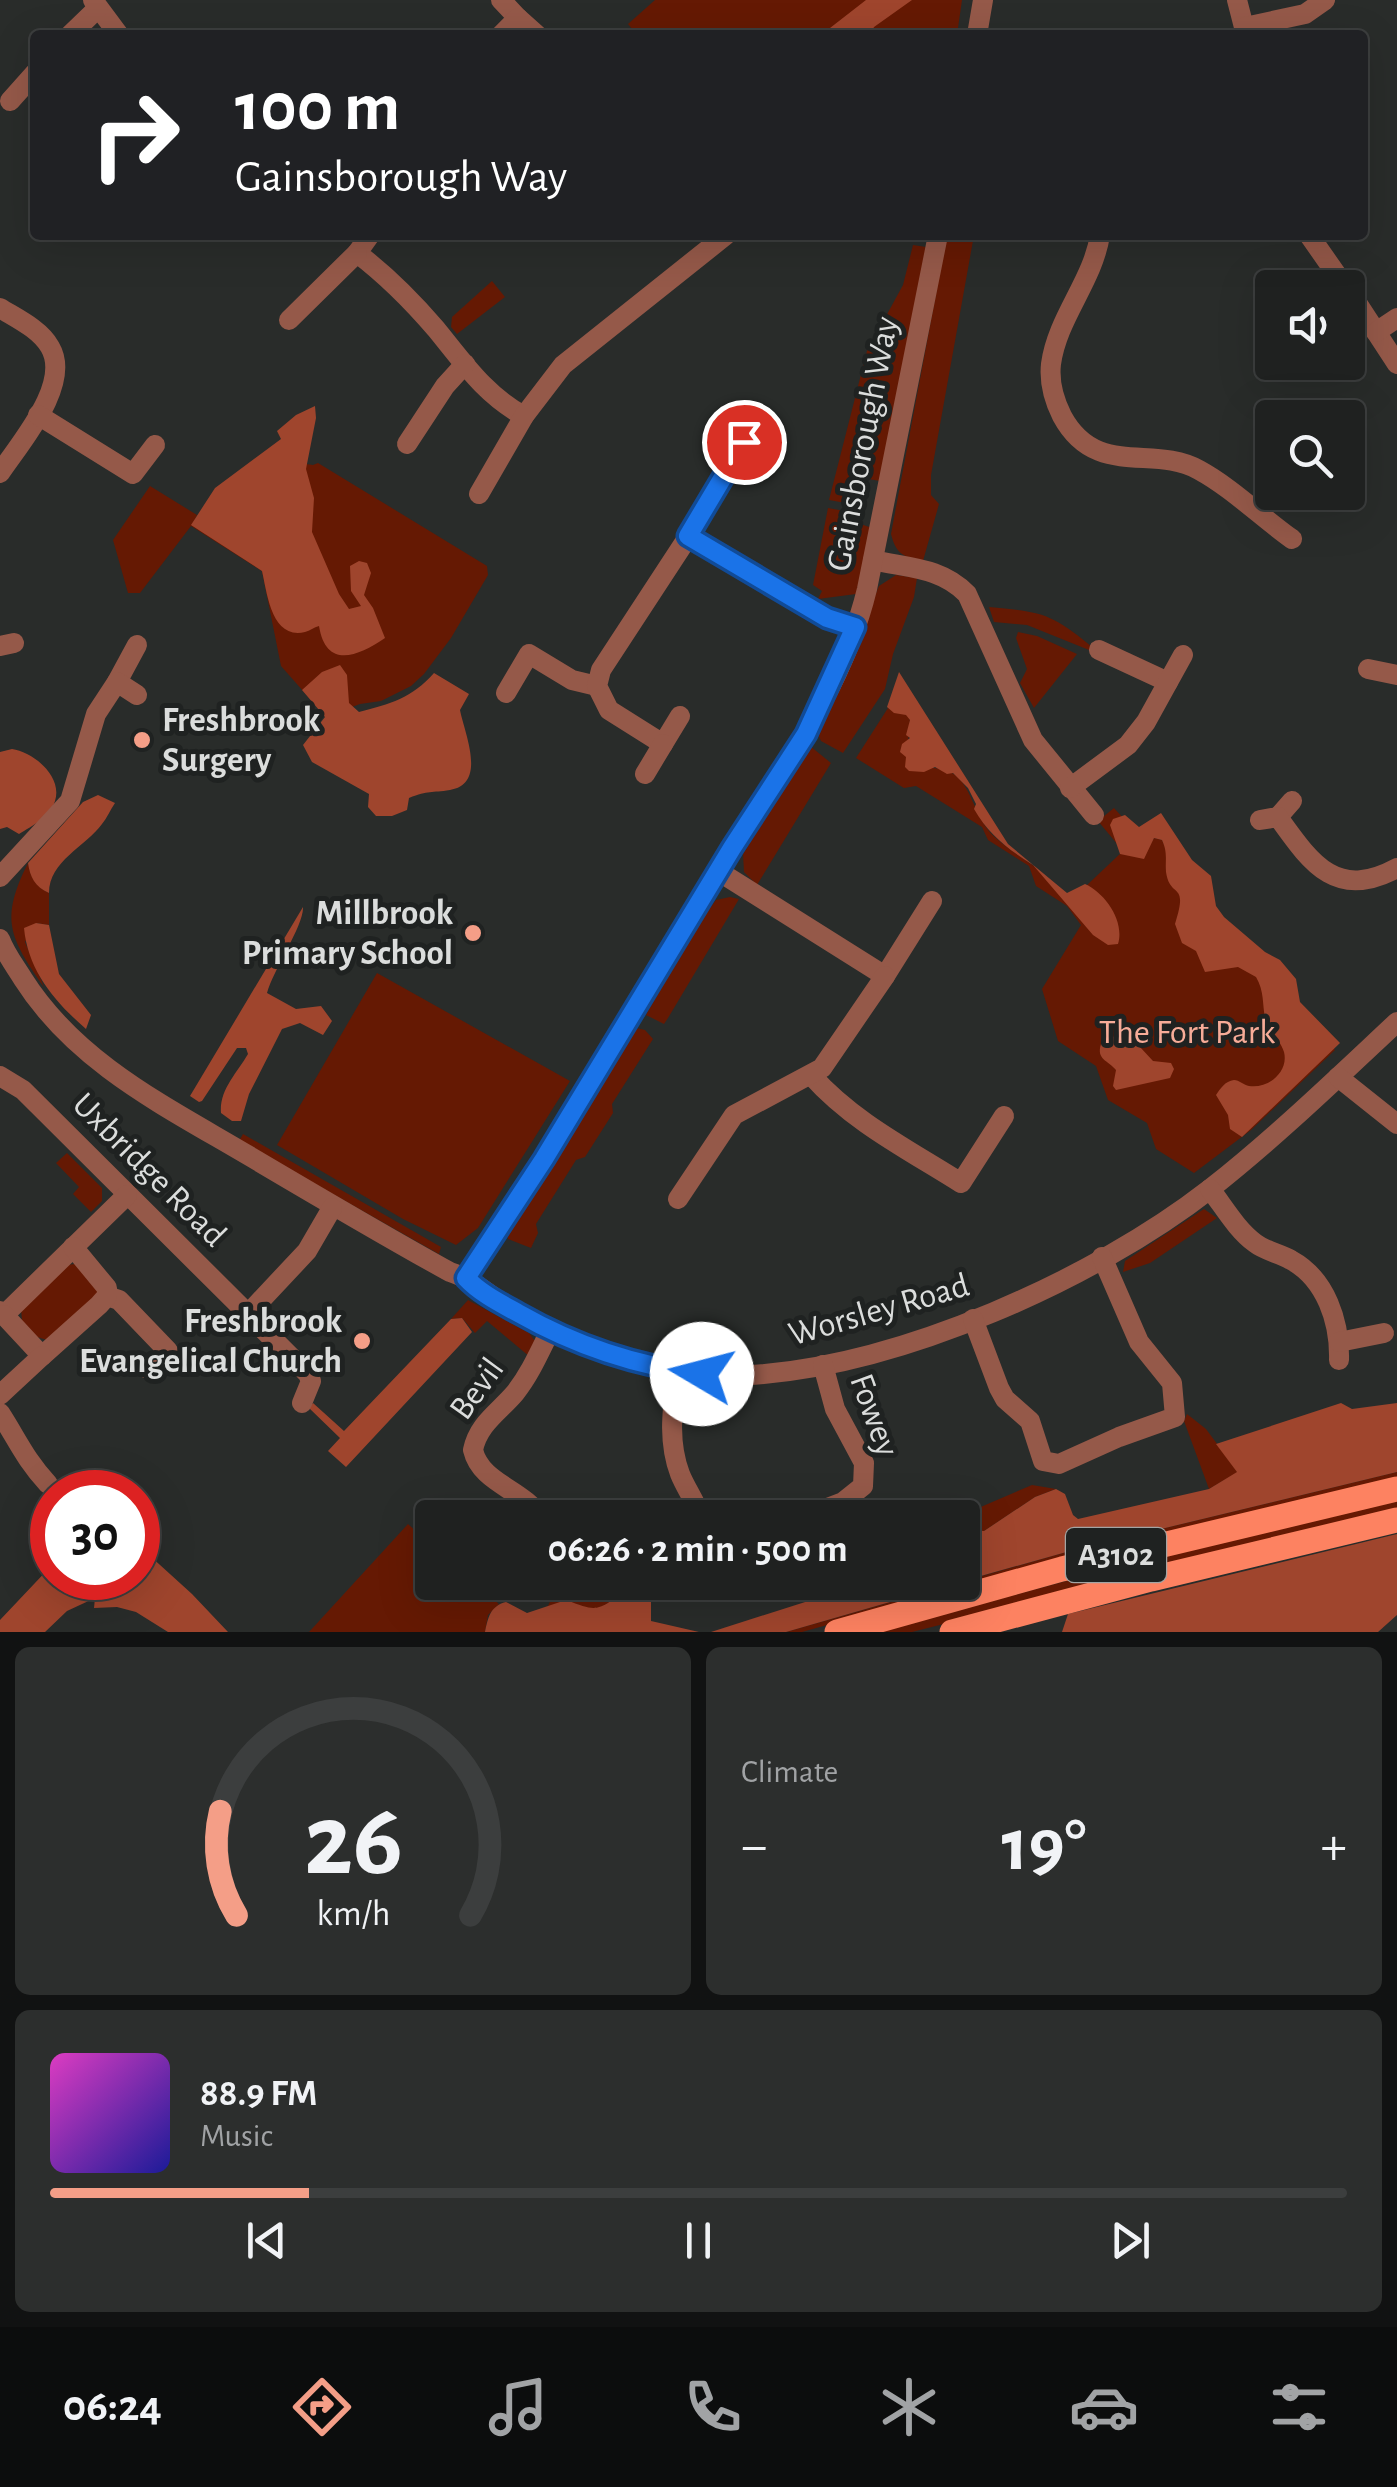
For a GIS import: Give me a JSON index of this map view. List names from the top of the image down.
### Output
{
  "streets": {
    "main road": ["A3102"],
    "street": [
      "Gainsborough Way",
      "Uxbridge Road",
      "Worsley Road",
      "Bevil",
      "Fowey"
    ]
  },
  "crossings": [
    ["Gainsborough Way", "Worsley Road"],
    ["Worsley Road", "Bevil"],
    ["Worsley Road", "Fowey"]
  ],
  "parks": ["The Fort Park"],
  "places": ["Freshbrook Surgery", "Millbrook Primary School", "Freshbrook Evangelical Church"],
  "page": {
    "turn": ["100 m", "Gainsborough Way"],
    "limit": "30",
    "trip": "06:26 · 2 min · 500 m",
    "tile": "Climate",
    "heat": ["−", "19°", "+"],
    "song": ["88.9 FM", "Music"],
    "tabs": "06:24",
    "gauge": ["26", "km/h"]
  }
}
